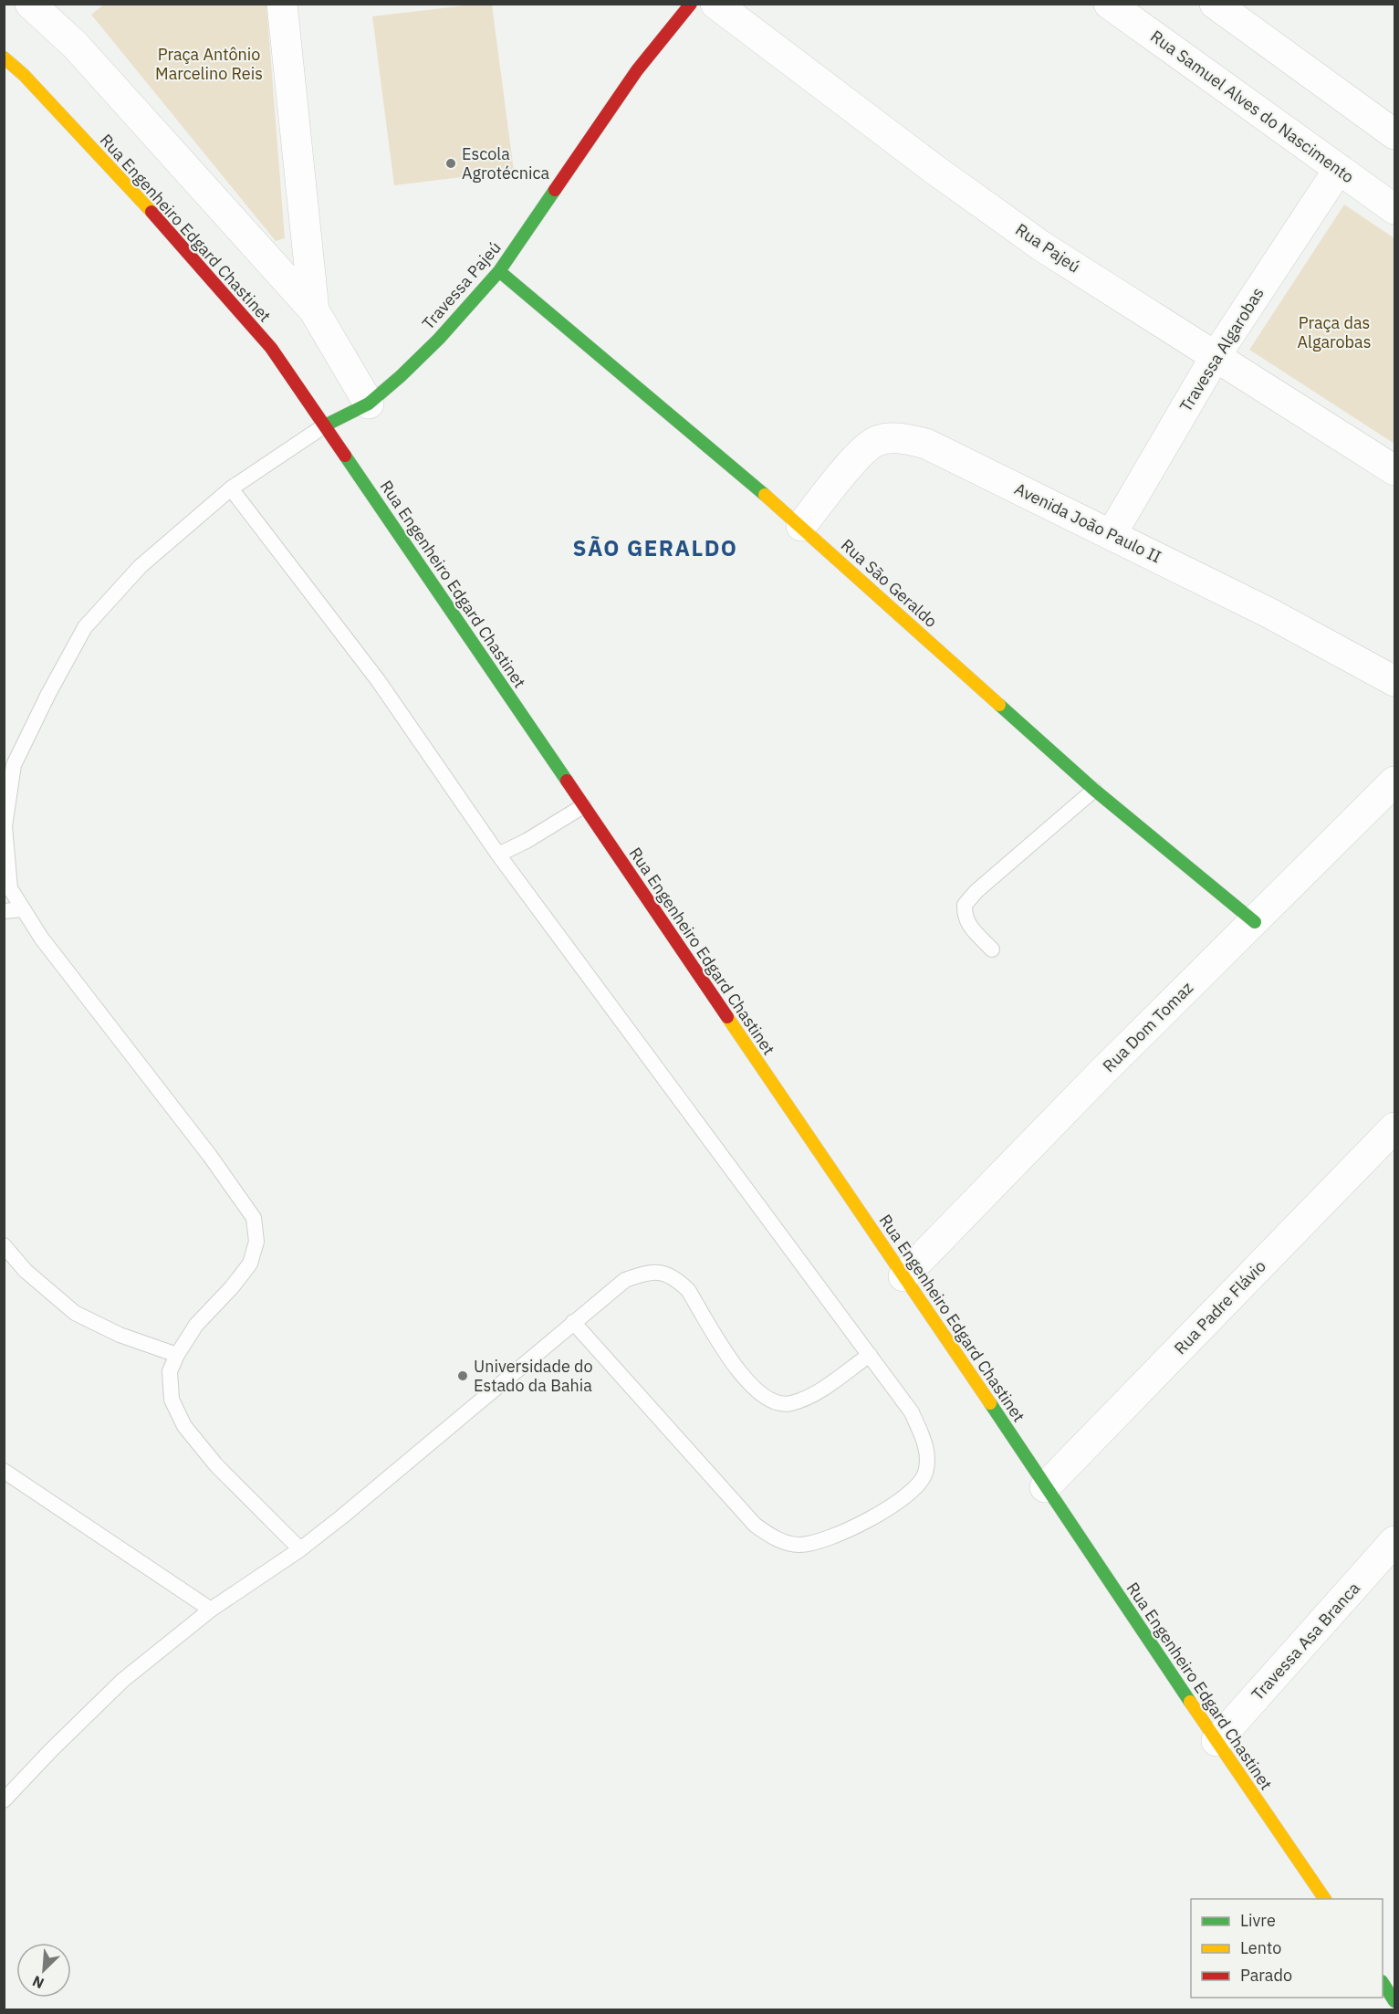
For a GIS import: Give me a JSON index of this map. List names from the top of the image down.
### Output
{
  "streets": {
    "main road": ["Rua Engenheiro Edgard Chastinet", "Travessa Pajeú", "Rua São Geraldo"],
    "street": [
      "Rua Samuel Alves do Nascimento",
      "Rua Pajeú",
      "Travessa Algarobas",
      "Avenida João Paulo II",
      "Rua Dom Tomaz",
      "Rua Padre Flávio",
      "Travessa Asa Branca"
    ]
  },
  "crossings": [
    ["Rua Samuel Alves do Nascimento", "Travessa Algarobas"],
    ["Rua Engenheiro Edgard Chastinet", "Travessa Pajeú"],
    ["Rua Engenheiro Edgard Chastinet", "Rua Dom Tomaz"],
    ["Rua Engenheiro Edgard Chastinet", "Rua Padre Flávio"],
    ["Rua Engenheiro Edgard Chastinet", "Travessa Asa Branca"],
    ["Rua Pajeú", "Travessa Algarobas"],
    ["Travessa Pajeú", "Rua São Geraldo"],
    ["Travessa Algarobas", "Avenida João Paulo II"],
    ["Avenida João Paulo II", "Rua São Geraldo"],
    ["Rua São Geraldo", "Rua Dom Tomaz"]
  ],
  "districts": ["SÃO GERALDO"],
  "parks": ["Praça Antônio Marcelino Reis", "Praça das Algarobas"],
  "places": ["Escola Agrotécnica", "Universidade do Estado da Bahia"],
  "legend": ["Livre", "Lento", "Parado"],
  "north": "bottom left"
}
